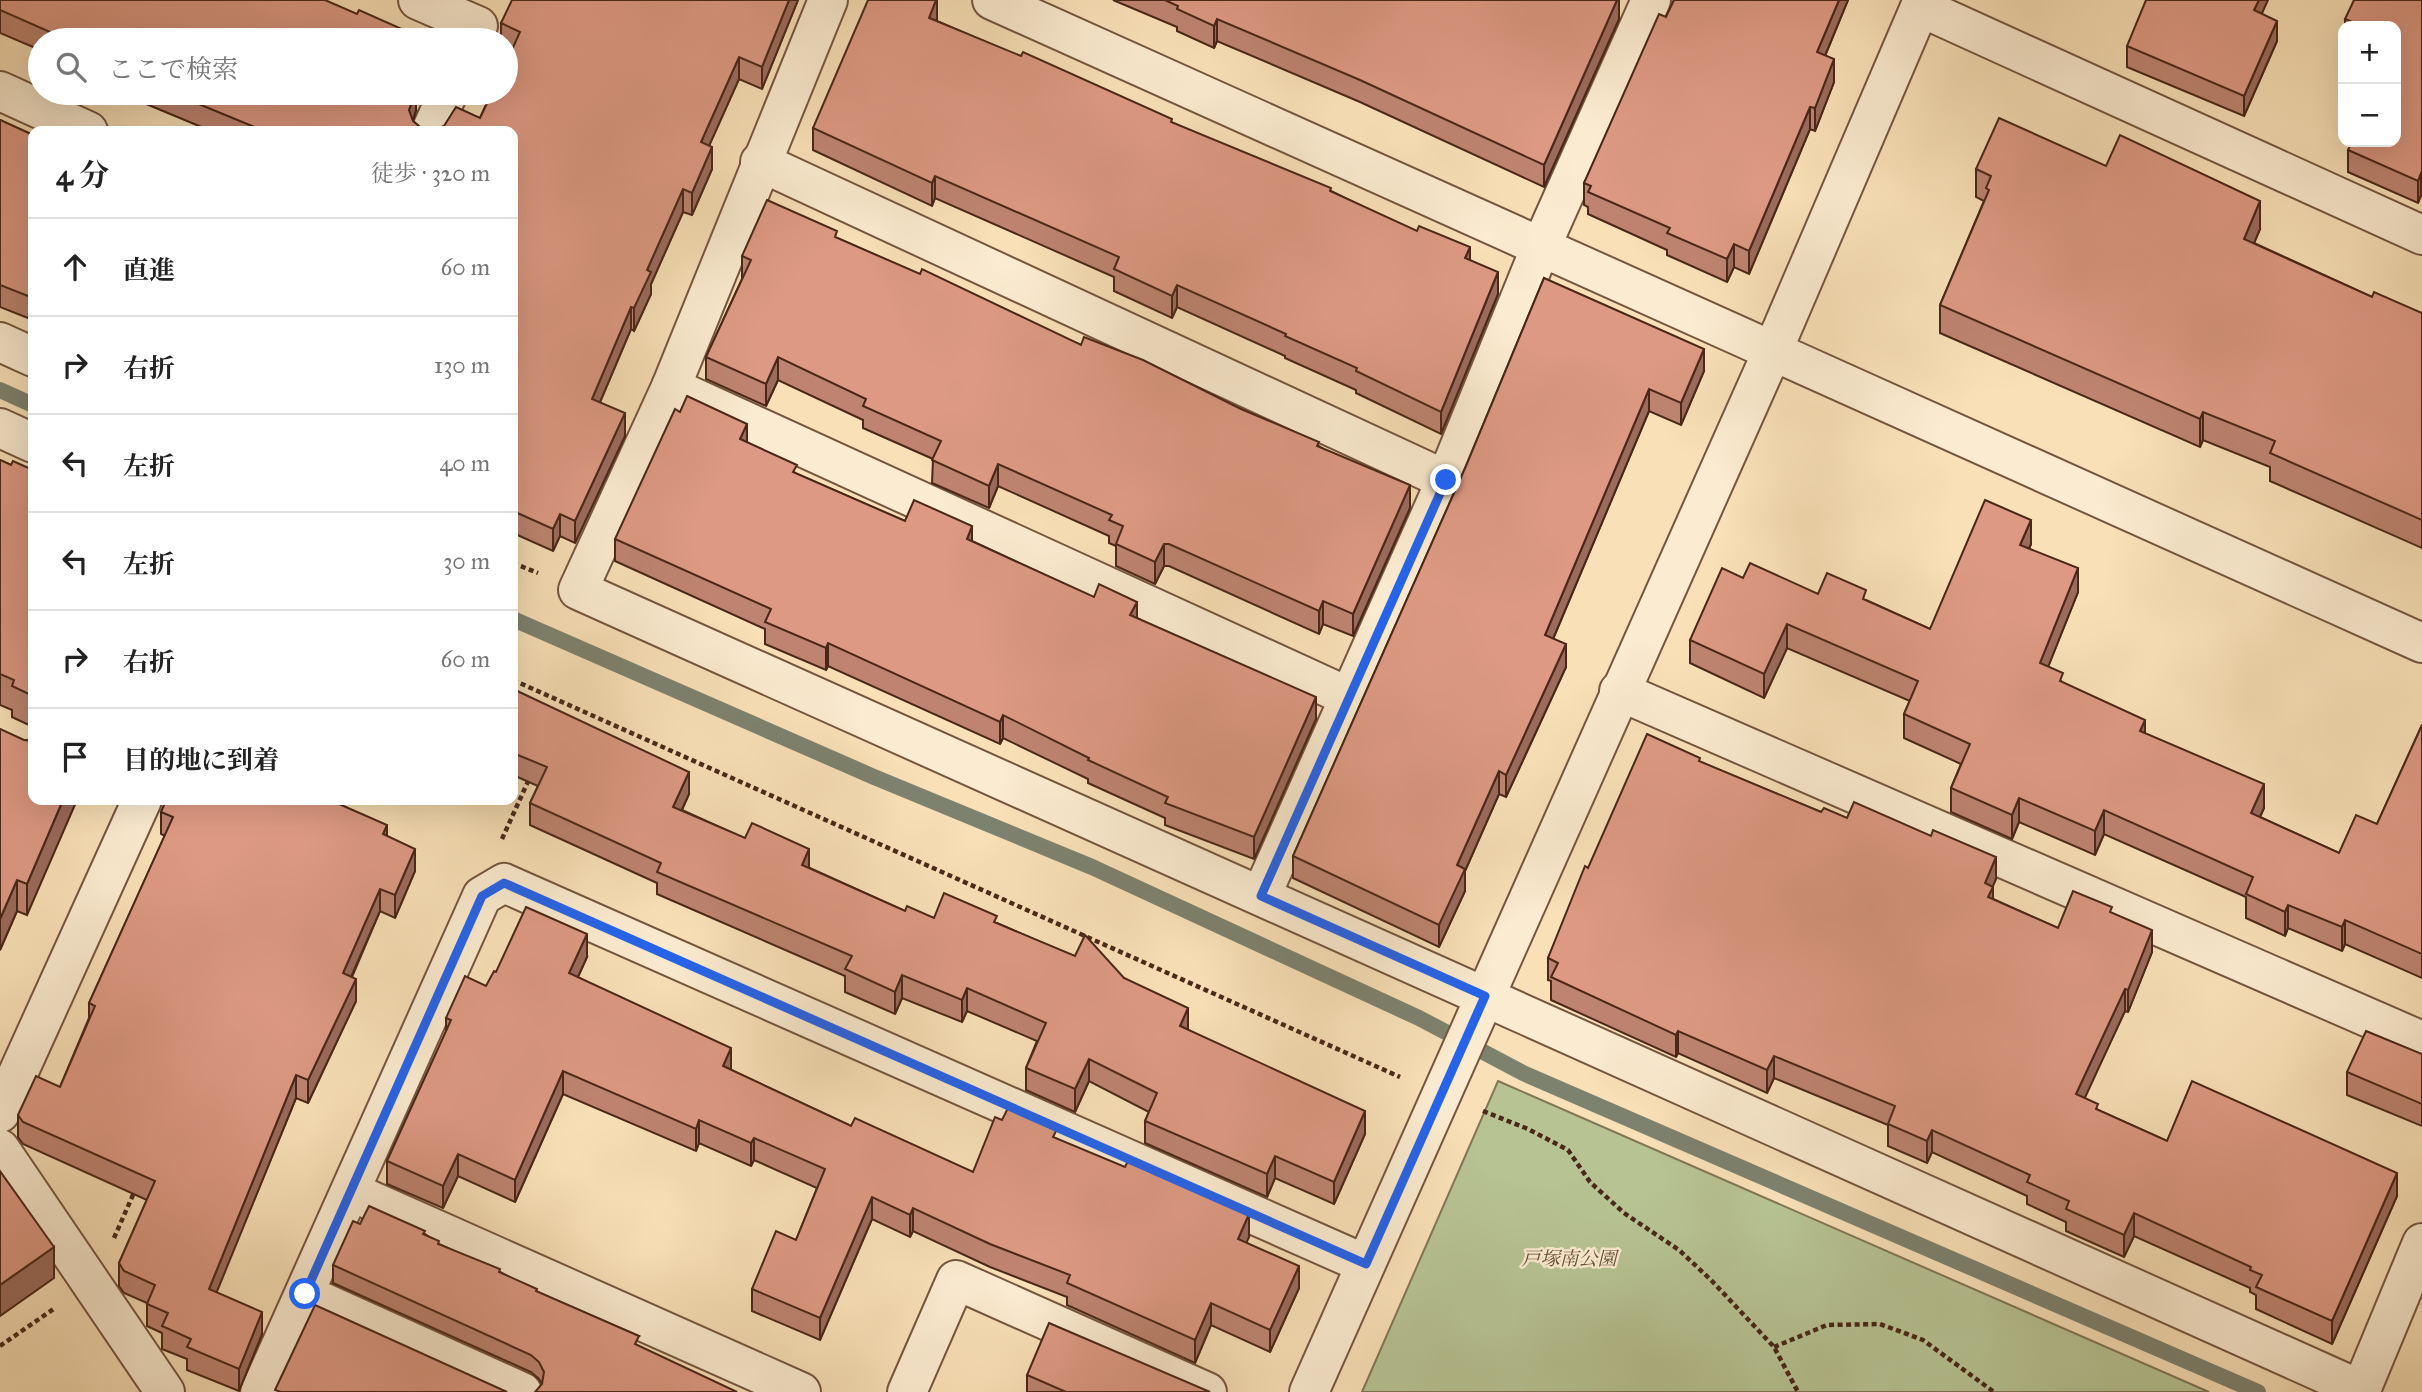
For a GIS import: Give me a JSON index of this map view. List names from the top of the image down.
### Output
{
  "parks": ["戸塚南公園"],
  "page": {
    "map_buttons": ["+", "−"],
    "search": "ここで検索",
    "heading": ["4 分", "徒歩 · 320 m"],
    "list": [
      ["直進", "60 m"],
      ["右折", "130 m"],
      ["左折", "40 m"],
      ["左折", "30 m"],
      ["右折", "60 m"],
      "目的地に到着"
    ]
  }
}
